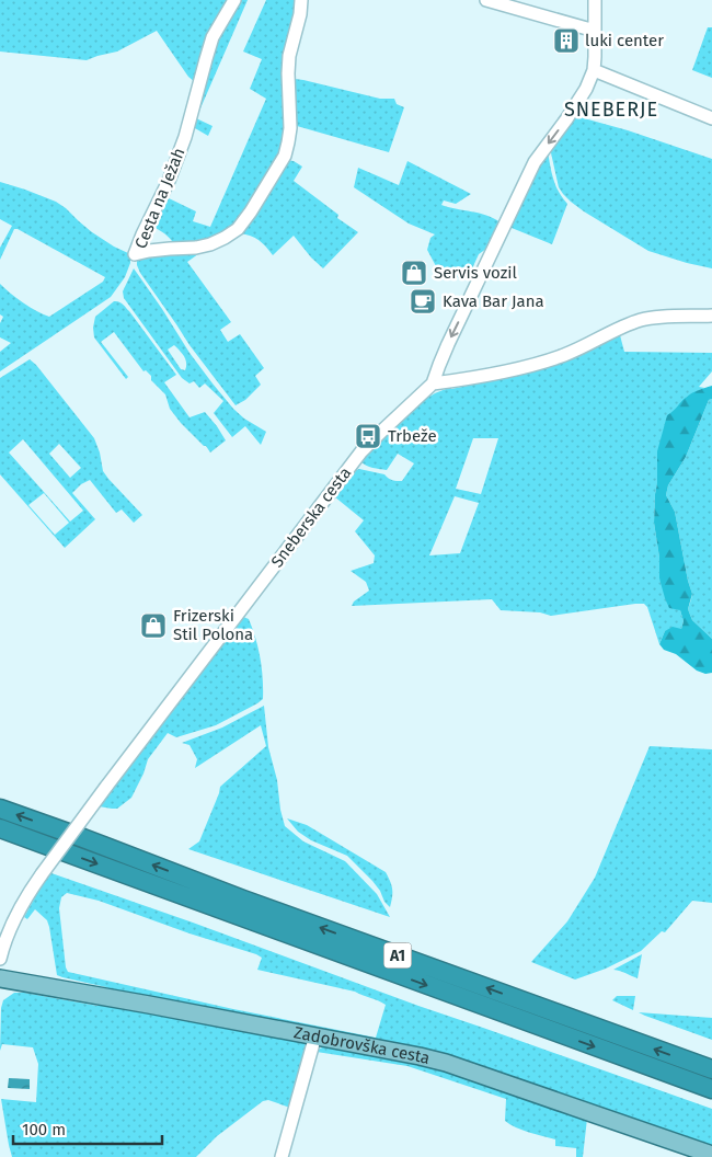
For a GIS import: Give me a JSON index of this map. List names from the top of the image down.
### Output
{
  "streets": {
    "highway": ["A1"],
    "main road": ["Zadobrovška cesta"],
    "street": ["Cesta na Ježah", "Sneberska cesta"]
  },
  "districts": ["SNEBERJE"],
  "places": {
    "building": ["luki center"],
    "shop": ["Servis vozil", "Frizerski Stil Polona"],
    "cafe": ["Kava Bar Jana"],
    "bus stop": ["Trbeže"]
  },
  "scale_bar": "100 m"
}
